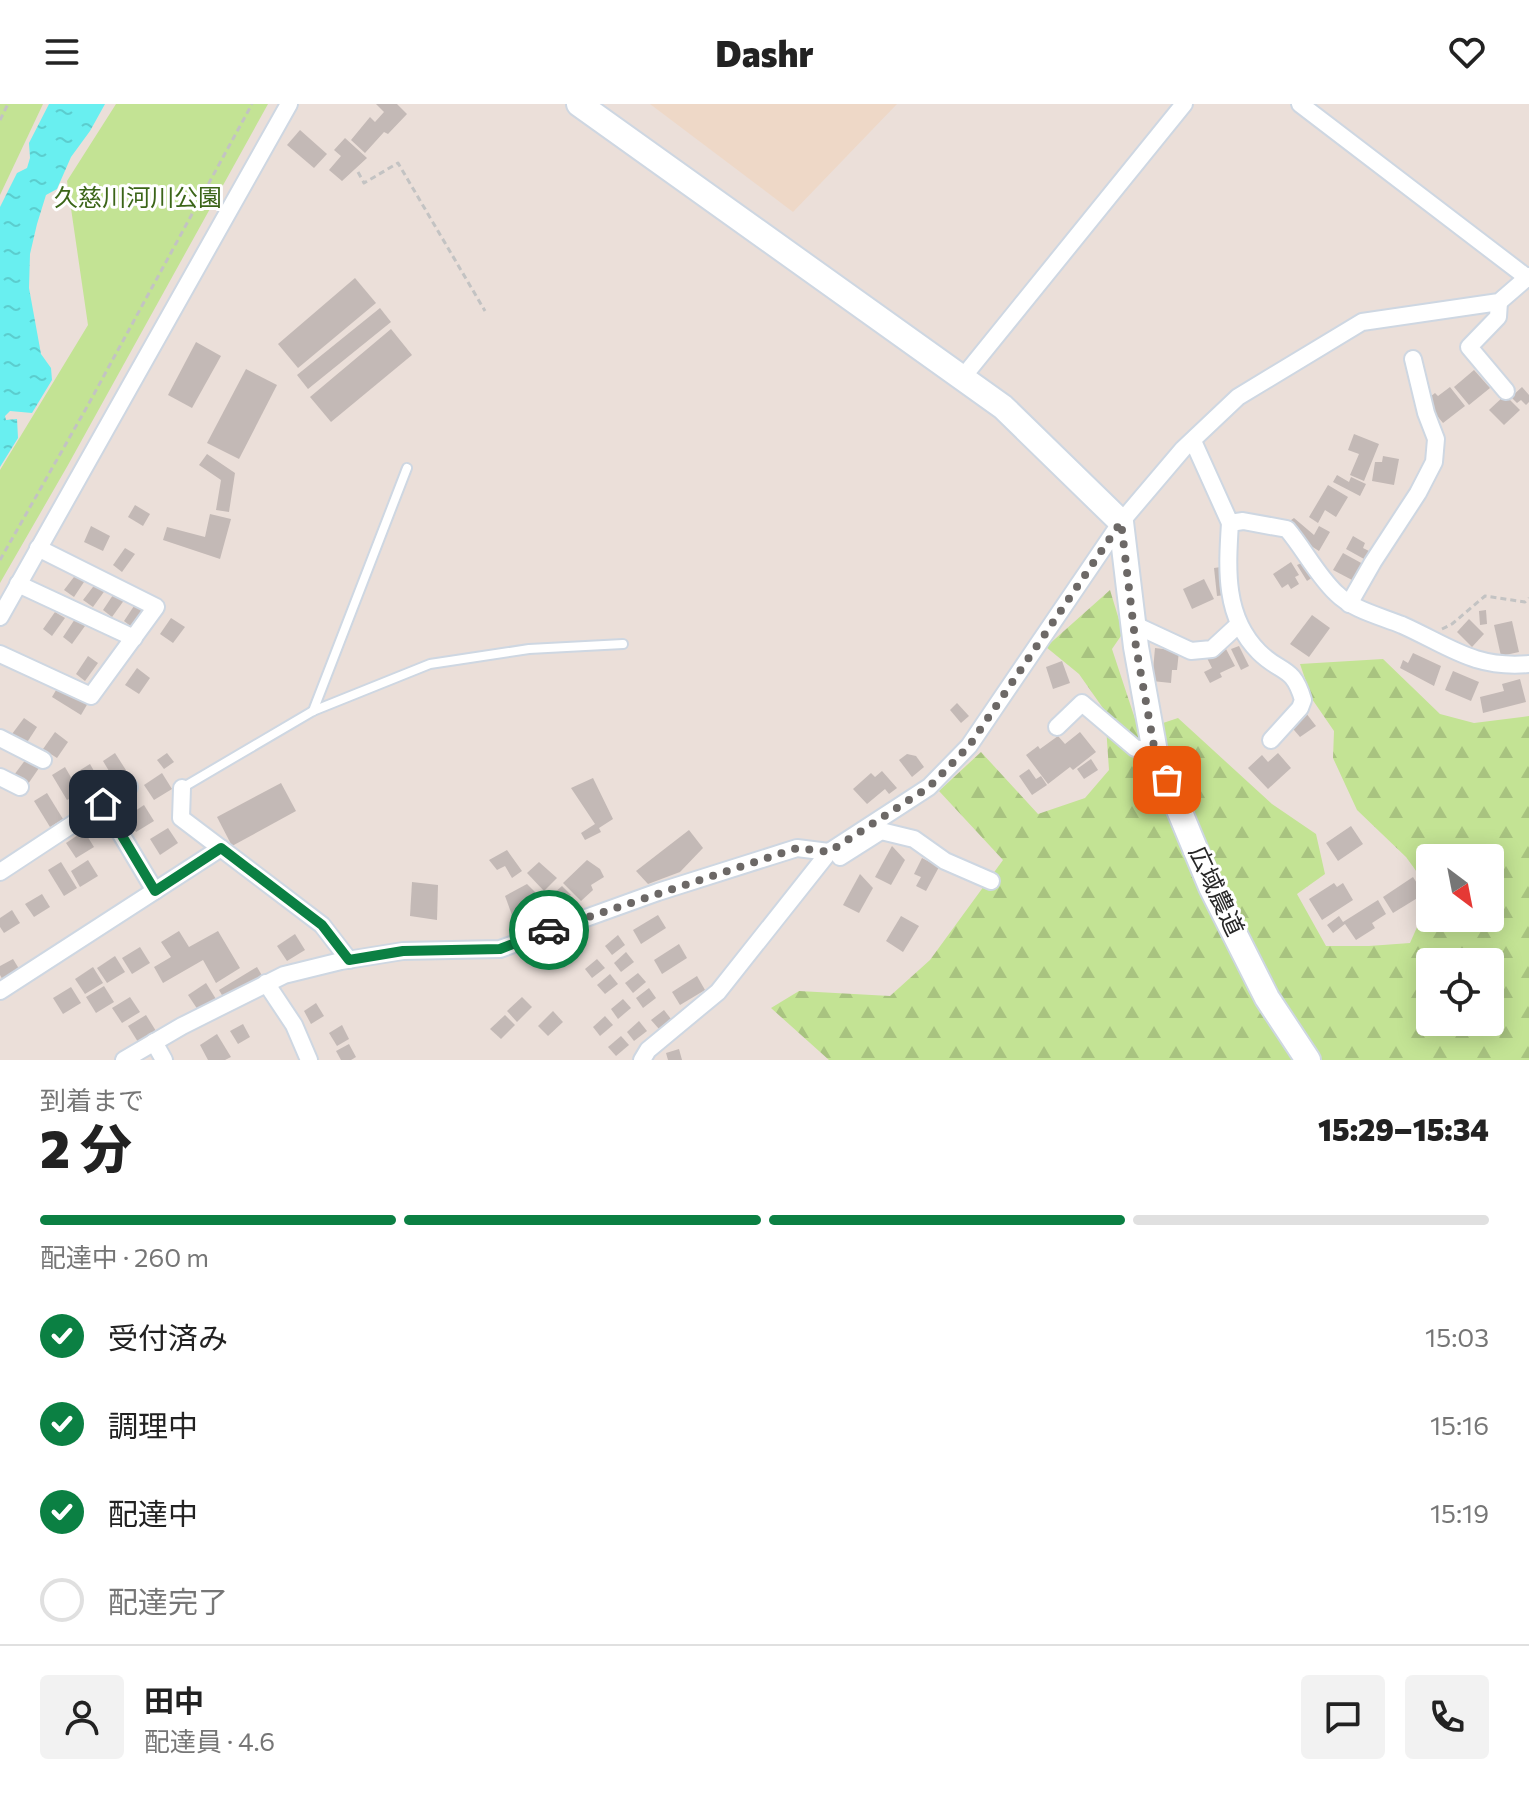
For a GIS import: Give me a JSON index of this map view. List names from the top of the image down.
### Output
{
  "streets": {
    "street": ["広域農道"]
  },
  "parks": ["久慈川河川公園"],
  "north": "bottom right",
  "page": {
    "header": "Dashr",
    "heading": ["2 分", "到着まで", "15:29–15:34"],
    "panel": ["田中", "配達員 · 4.6"],
    "bar": "配達中 · 260 m",
    "list": [
      ["受付済み", "15:03"],
      ["調理中", "15:16"],
      ["配達中", "15:19"],
      "配達完了"
    ]
  }
}
